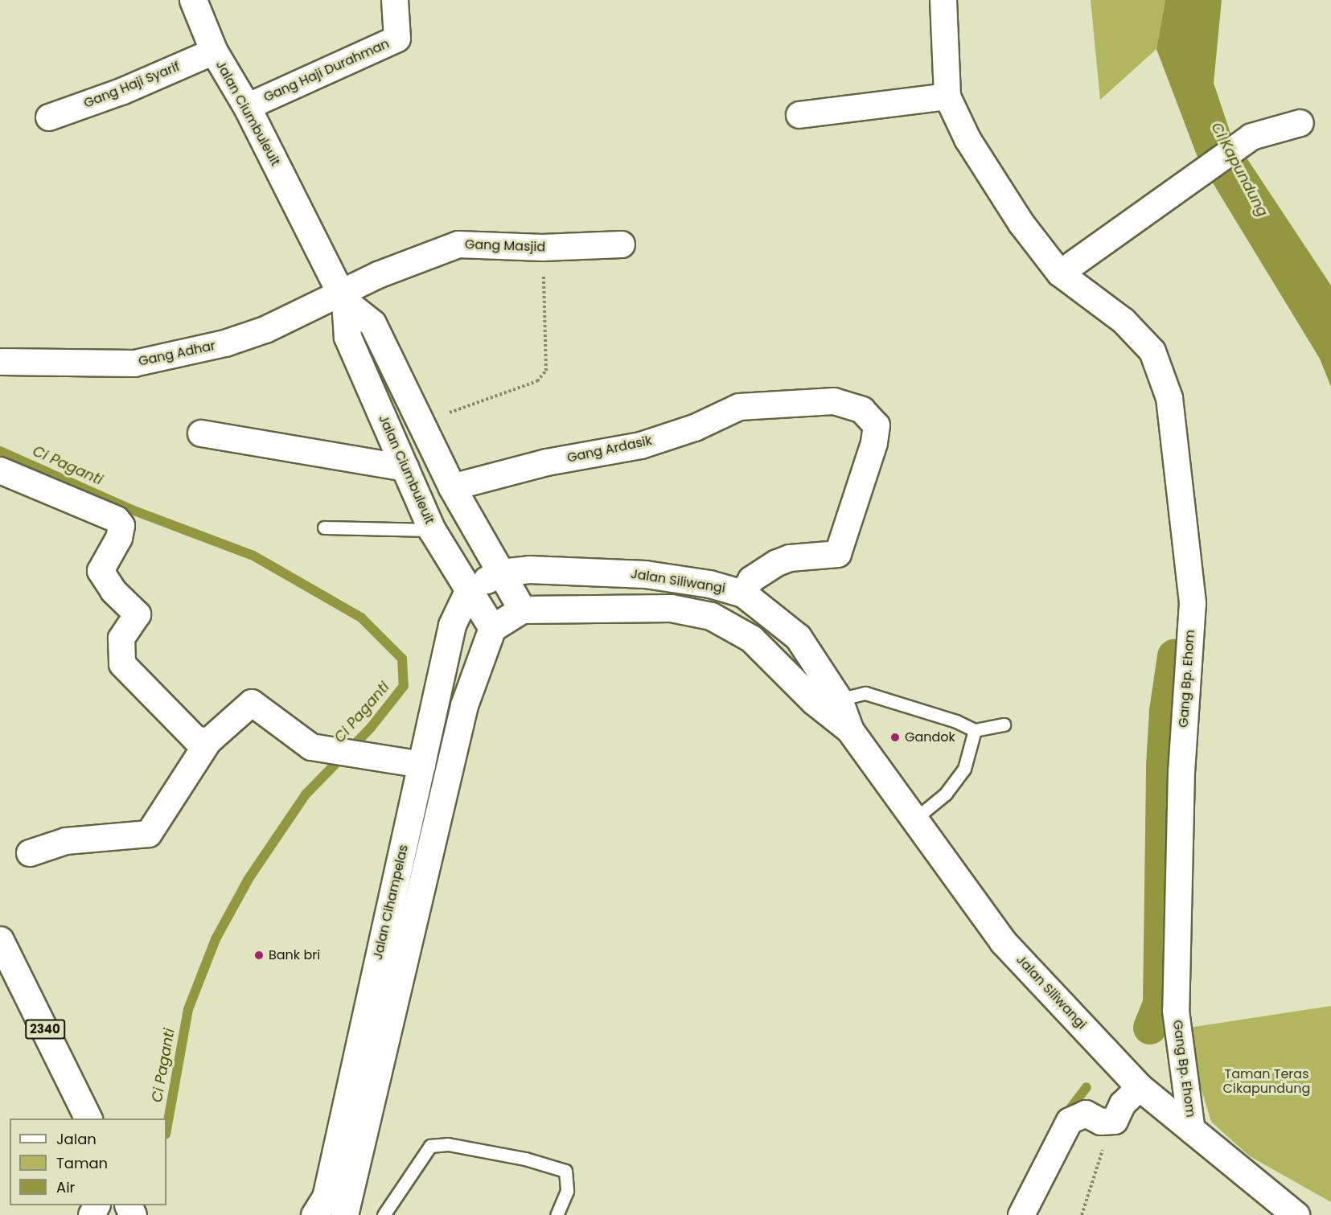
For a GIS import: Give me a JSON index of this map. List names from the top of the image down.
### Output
{
  "streets": {
    "main road": [
      "Jalan Ciumbuleuit",
      "Jalan Siliwangi",
      "Jalan Cihampelas",
      "2340"
    ],
    "street": [
      "Gang Haji Durahman",
      "Gang Haji Syarif",
      "Gang Masjid",
      "Gang Adhar",
      "Gang Ardasik",
      "Gang Bp. Ehom"
    ]
  },
  "crossings": [
    ["Gang Haji Durahman", "Jalan Ciumbuleuit"],
    ["Gang Haji Syarif", "Jalan Ciumbuleuit"],
    ["Jalan Ciumbuleuit", "Gang Masjid"],
    ["Jalan Ciumbuleuit", "Gang Adhar"],
    ["Jalan Ciumbuleuit", "Gang Ardasik"],
    ["Jalan Ciumbuleuit", "Jalan Siliwangi"],
    ["Jalan Ciumbuleuit", "Jalan Cihampelas"],
    ["Gang Masjid", "Gang Adhar"],
    ["Gang Ardasik", "Jalan Siliwangi"],
    ["Jalan Siliwangi", "Gang Bp. Ehom"],
    ["Jalan Siliwangi", "Jalan Cihampelas"]
  ],
  "water": ["Ci Kapundung", "Ci Paganti"],
  "parks": ["Taman Teras Cikapundung"],
  "places": ["Gandok", "Bank bri"],
  "legend": ["Jalan", "Taman", "Air"]
}
